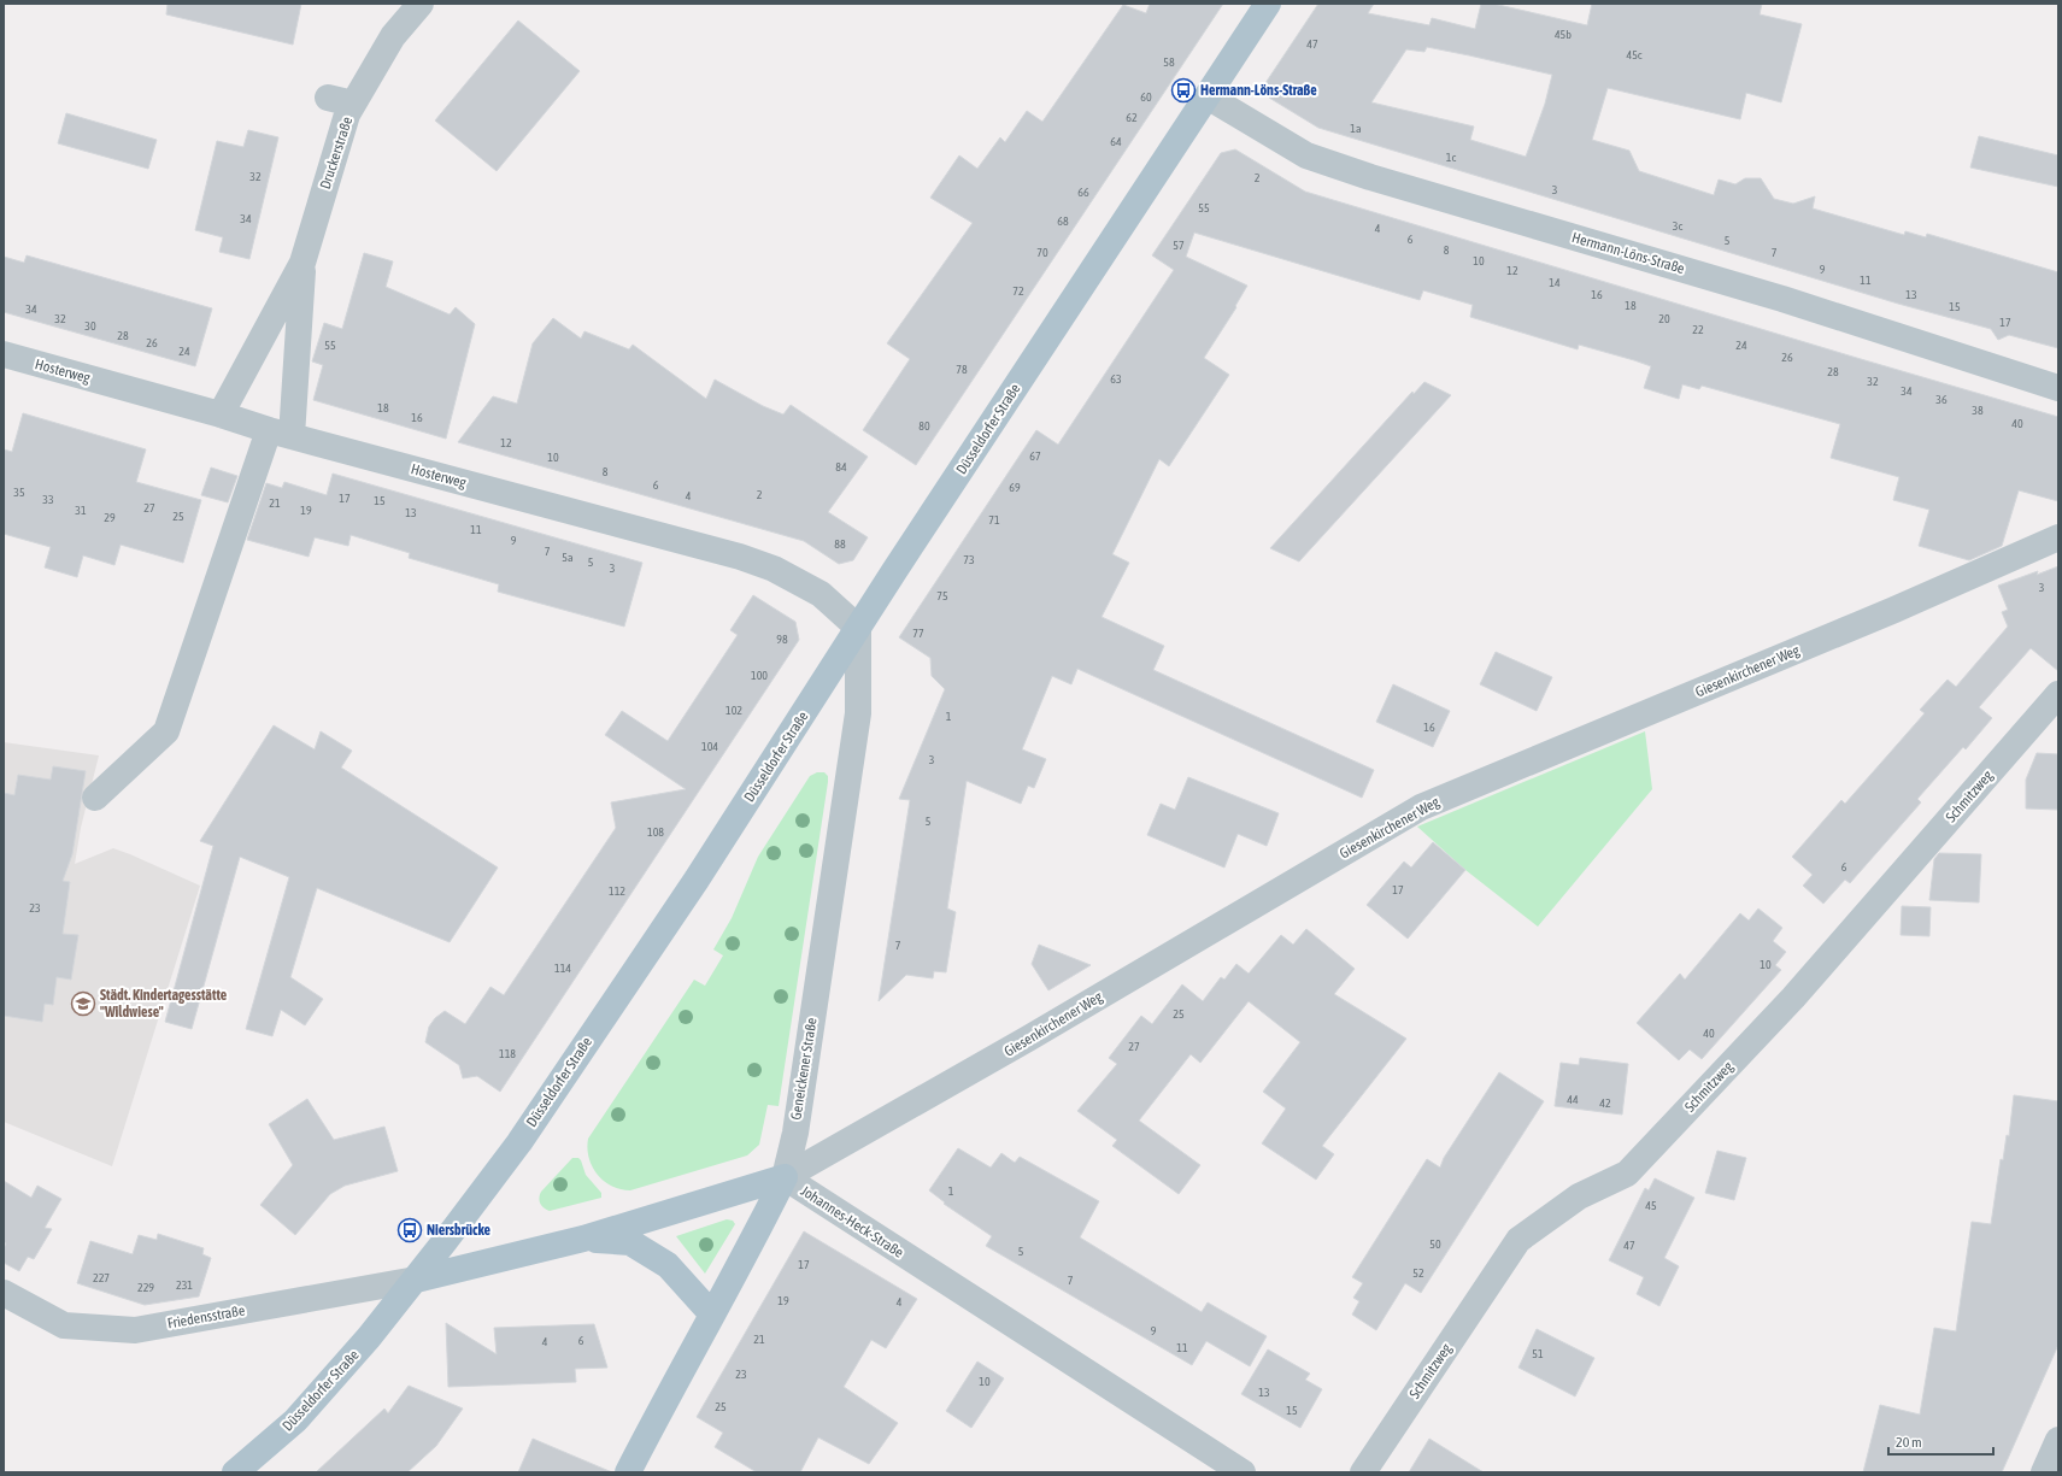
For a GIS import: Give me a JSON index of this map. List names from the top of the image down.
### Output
{
  "streets": {
    "main road": ["Düsseldorfer Straße", "Geneickener Straße", "Johannes-Heck-Straße"],
    "street": [
      "Druckerstraße",
      "Hermann-Löns-Straße",
      "Hosterweg",
      "Giesenkirchener Weg",
      "Schmitzweg",
      "Friedensstraße"
    ]
  },
  "crossings": [
    ["Druckerstraße", "Hosterweg"],
    ["Hermann-Löns-Straße", "Düsseldorfer Straße"],
    ["Hosterweg", "Düsseldorfer Straße"],
    ["Hosterweg", "Geneickener Straße"],
    ["Düsseldorfer Straße", "Geneickener Straße"],
    ["Düsseldorfer Straße", "Johannes-Heck-Straße"],
    ["Düsseldorfer Straße", "Friedensstraße"],
    ["Giesenkirchener Weg", "Geneickener Straße"],
    ["Giesenkirchener Weg", "Johannes-Heck-Straße"],
    ["Geneickener Straße", "Johannes-Heck-Straße"],
    ["Johannes-Heck-Straße", "Friedensstraße"]
  ],
  "places": {
    "bus stop": ["Hermann-Löns-Straße", "Niersbrücke"],
    "school or university": ["Städt. Kindertagesstätte \"Wildwiese\""]
  },
  "house_numbers": [
    "45b",
    "47",
    "45c",
    "58",
    "60",
    "62",
    "1a",
    "64",
    "1c",
    "32",
    "2",
    "3",
    "66",
    "55",
    "34",
    "68",
    "3c",
    "4",
    "6",
    "5",
    "57",
    "8",
    "70",
    "7",
    "10",
    "9",
    "12",
    "11",
    "14",
    "72",
    "16",
    "13",
    "18",
    "15",
    "34",
    "32",
    "20",
    "17",
    "30",
    "22",
    "28",
    "26",
    "55",
    "24",
    "24",
    "26",
    "78",
    "28",
    "63",
    "32",
    "34",
    "36",
    "18",
    "38",
    "16",
    "40",
    "80",
    "12",
    "67",
    "10",
    "84",
    "8",
    "6",
    "69",
    "35",
    "2",
    "4",
    "17",
    "33",
    "15",
    "21",
    "27",
    "31",
    "19",
    "13",
    "25",
    "29",
    "71",
    "11",
    "9",
    "88",
    "7",
    "5a",
    "73",
    "5",
    "3",
    "3",
    "75",
    "77",
    "98",
    "100",
    "102",
    "1",
    "16",
    "104",
    "3",
    "5",
    "108",
    "6",
    "17",
    "112",
    "23",
    "7",
    "10",
    "114",
    "25",
    "40",
    "27",
    "118",
    "44",
    "42",
    "1",
    "45",
    "50",
    "47",
    "5",
    "17",
    "52",
    "227",
    "7",
    "231",
    "229",
    "19",
    "4",
    "9",
    "21",
    "6",
    "4",
    "11",
    "51",
    "23",
    "10",
    "13",
    "25",
    "15"
  ],
  "scale_bar": "20 m"
}
